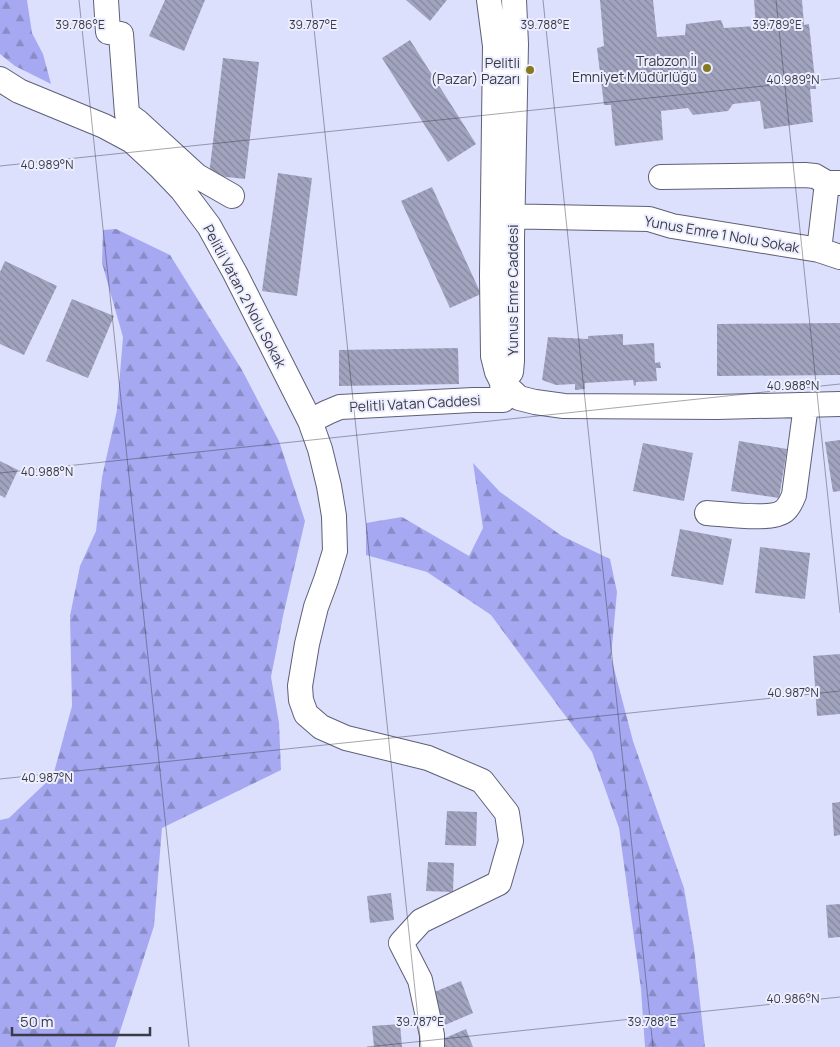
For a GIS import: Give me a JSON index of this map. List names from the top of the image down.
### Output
{
  "streets": {
    "street": [
      "Yunus Emre 1 Nolu Sokak",
      "Yunus Emre Caddesi",
      "Pelitli Vatan 2 Nolu Sokak",
      "Pelitli Vatan Caddesi"
    ]
  },
  "crossings": [
    ["Yunus Emre 1 Nolu Sokak", "Yunus Emre Caddesi"],
    ["Pelitli Vatan 2 Nolu Sokak", "Pelitli Vatan Caddesi"]
  ],
  "places": ["Trabzon İl Emniyet Müdürlüğü", "Pelitli (Pazar) Pazarı"],
  "scale_bar": "50 m",
  "coordinates": [
    "39.786°E",
    "39.787°E",
    "39.788°E",
    "39.789°E",
    "40.989°N",
    "40.988°N",
    "40.987°N",
    "40.986°N"
  ]
}
